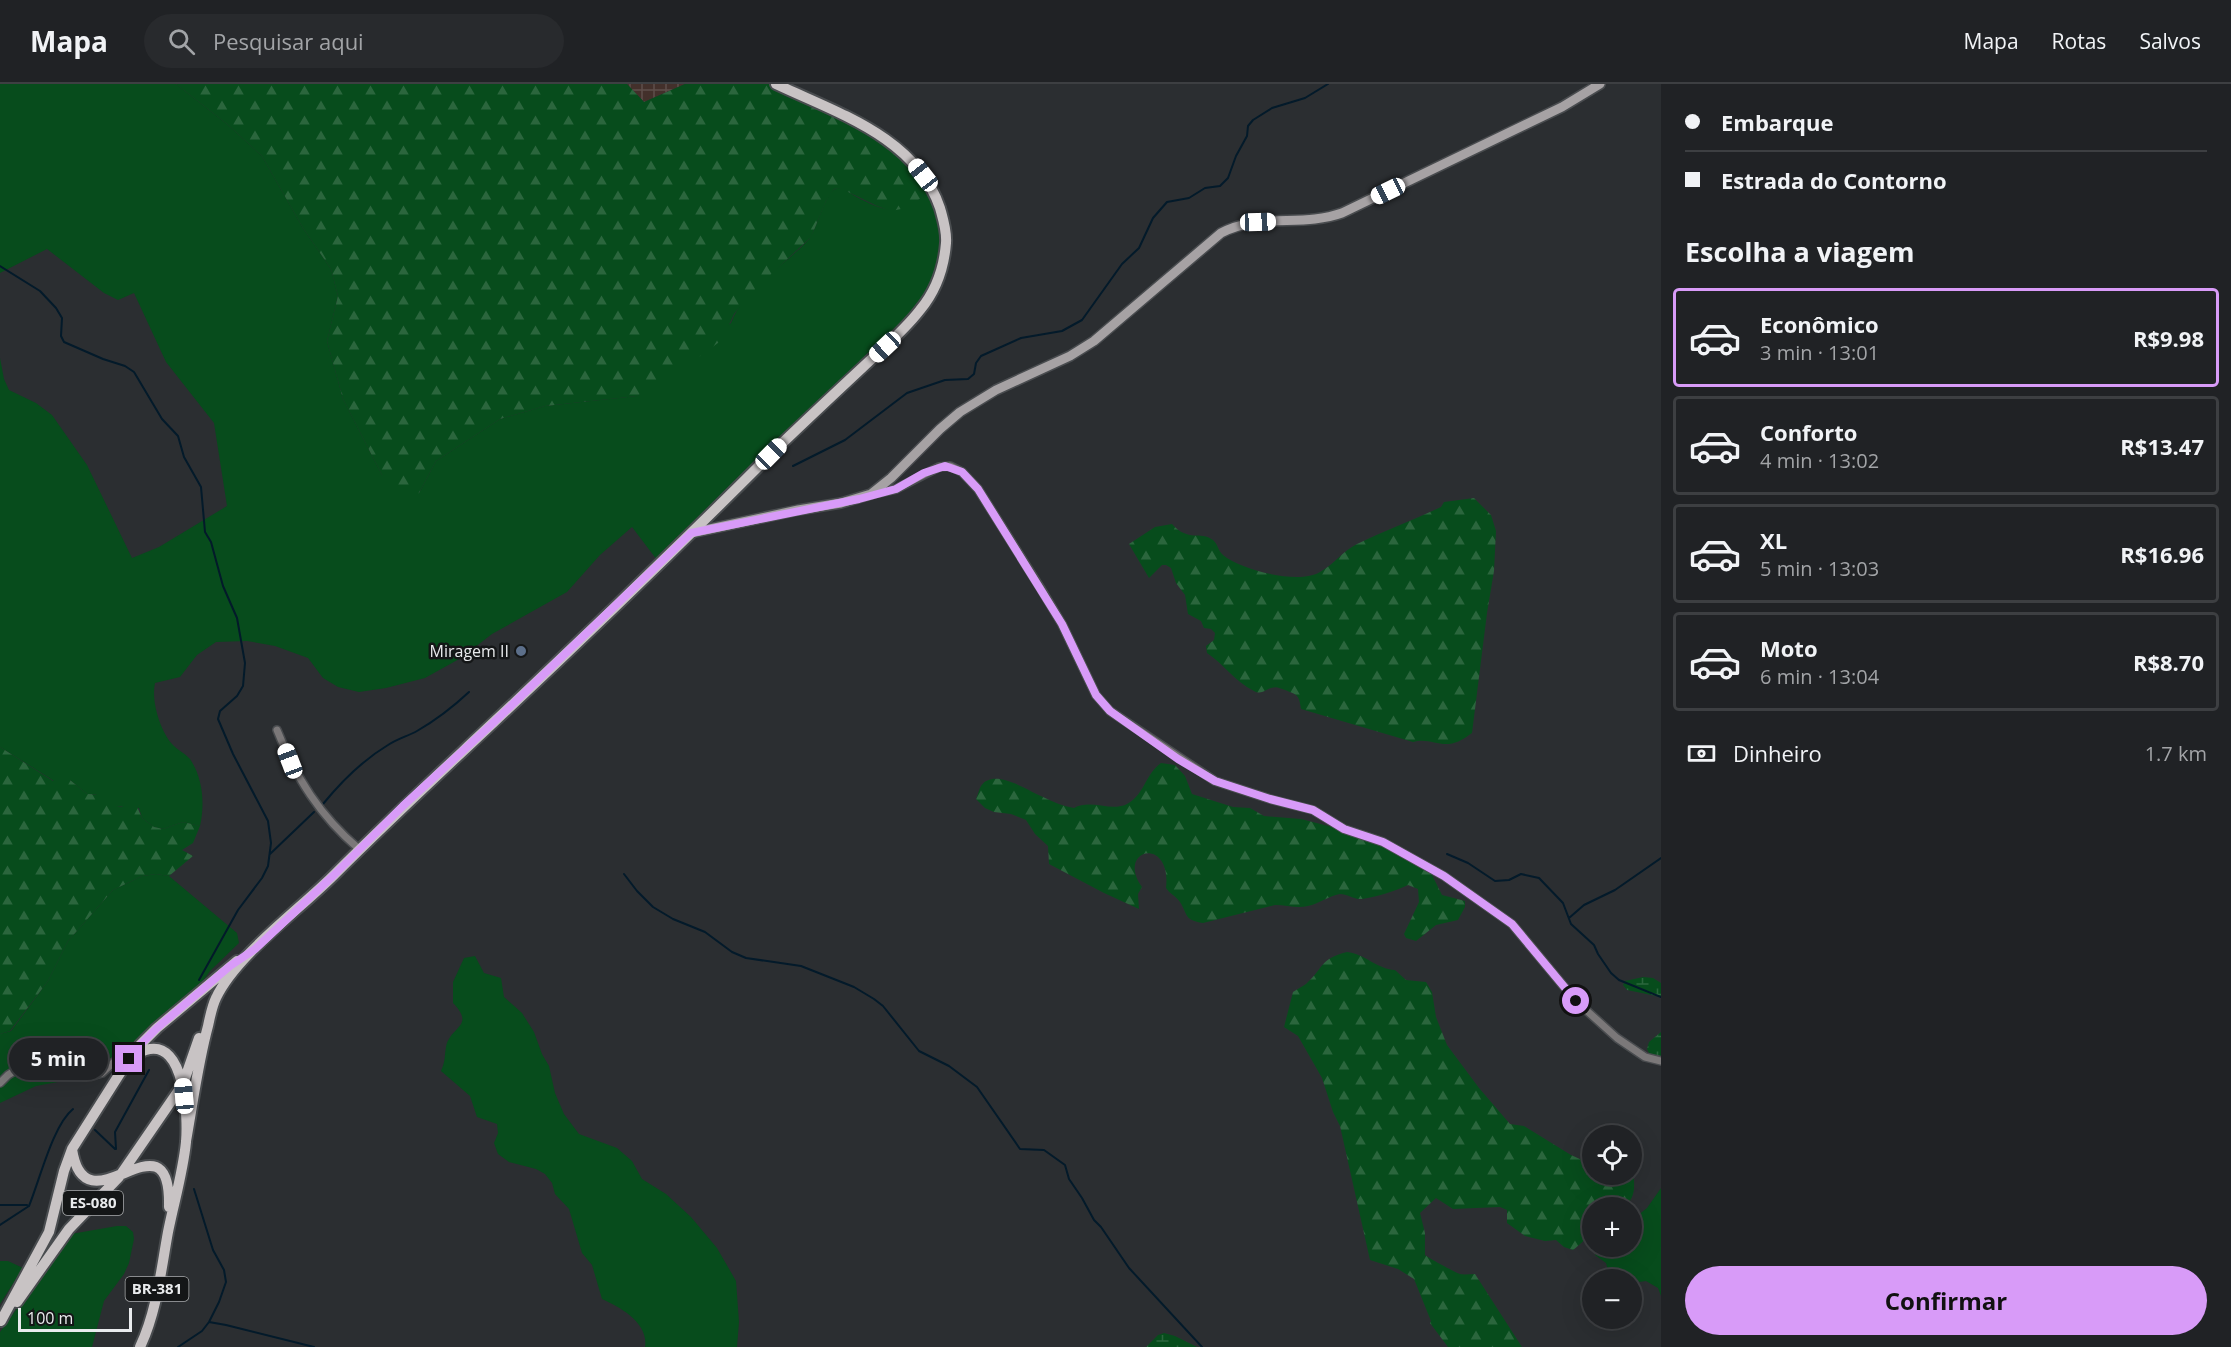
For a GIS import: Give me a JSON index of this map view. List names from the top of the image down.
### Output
{
  "streets": {
    "main road": ["ES-080", "BR-381"]
  },
  "crossings": [
    ["ES-080", "BR-381"]
  ],
  "places": ["Miragem II"],
  "scale_bar": "100 m",
  "page": {
    "header": "Mapa",
    "search": "Pesquisar aqui",
    "nav": ["Mapa", "Rotas", "Salvos"],
    "banner": ["Embarque", "Estrada do Contorno"],
    "heading": "Escolha a viagem",
    "list": [
      {
        "name": "Econômico",
        "note": "3 min · 13:01",
        "value": "R$9.98"
      },
      {
        "name": "Conforto",
        "note": "4 min · 13:02",
        "value": "R$13.47"
      },
      {
        "name": "XL",
        "note": "5 min · 13:03",
        "value": "R$16.96"
      },
      {
        "name": "Moto",
        "note": "6 min · 13:04",
        "value": "R$8.70"
      }
    ],
    "pay": ["Dinheiro", "1.7 km"],
    "bubble": "5 min",
    "map_buttons": ["+", "−"],
    "buttons": "Confirmar",
    "scale": "100 m"
  }
}
